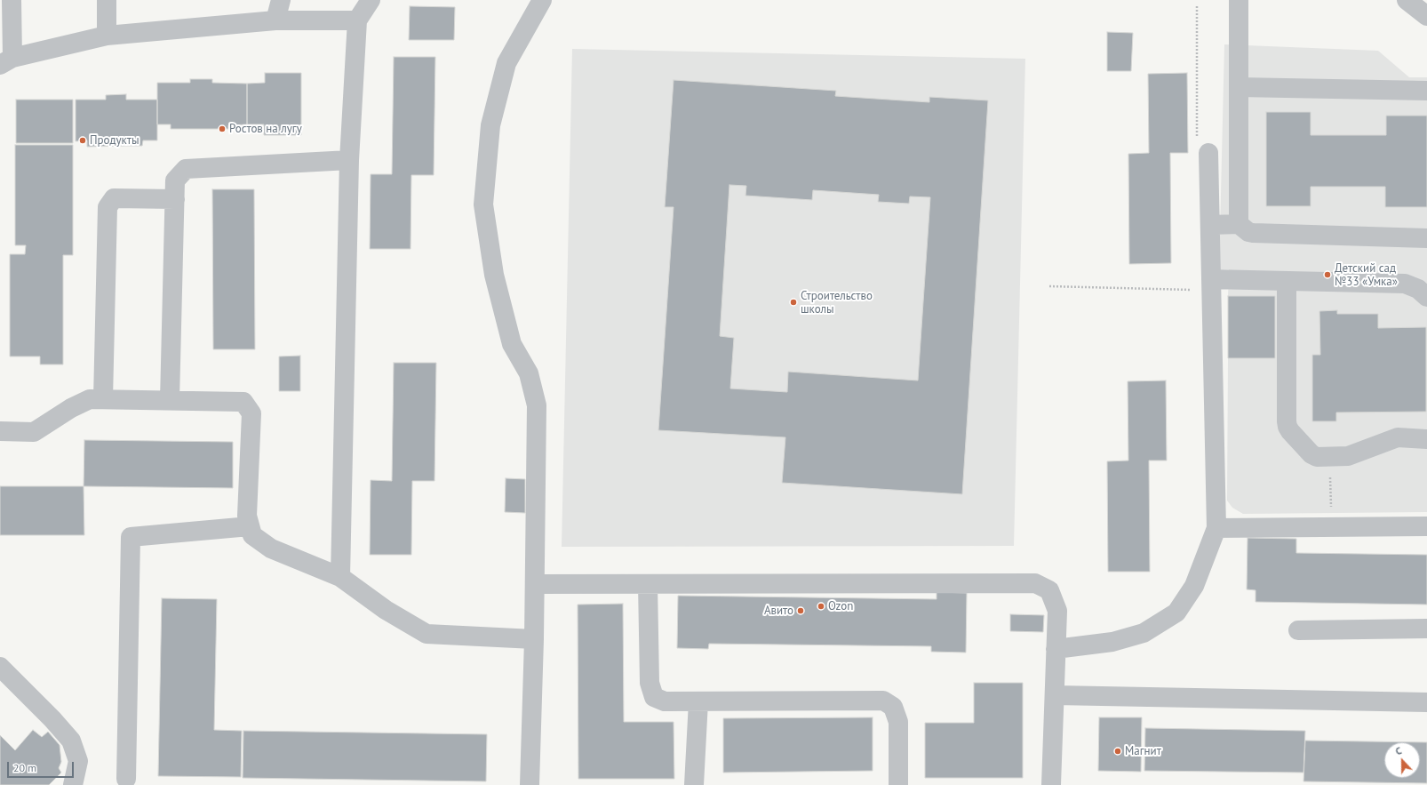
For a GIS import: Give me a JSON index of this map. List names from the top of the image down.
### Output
{
  "places": [
    "Ростов на лугу",
    "Продукты",
    "Детский сад №33 «Умка»",
    "Строительство школы",
    "Ozon",
    "Авито",
    "Магнит"
  ],
  "scale_bar": "20 m",
  "north": "top"
}
